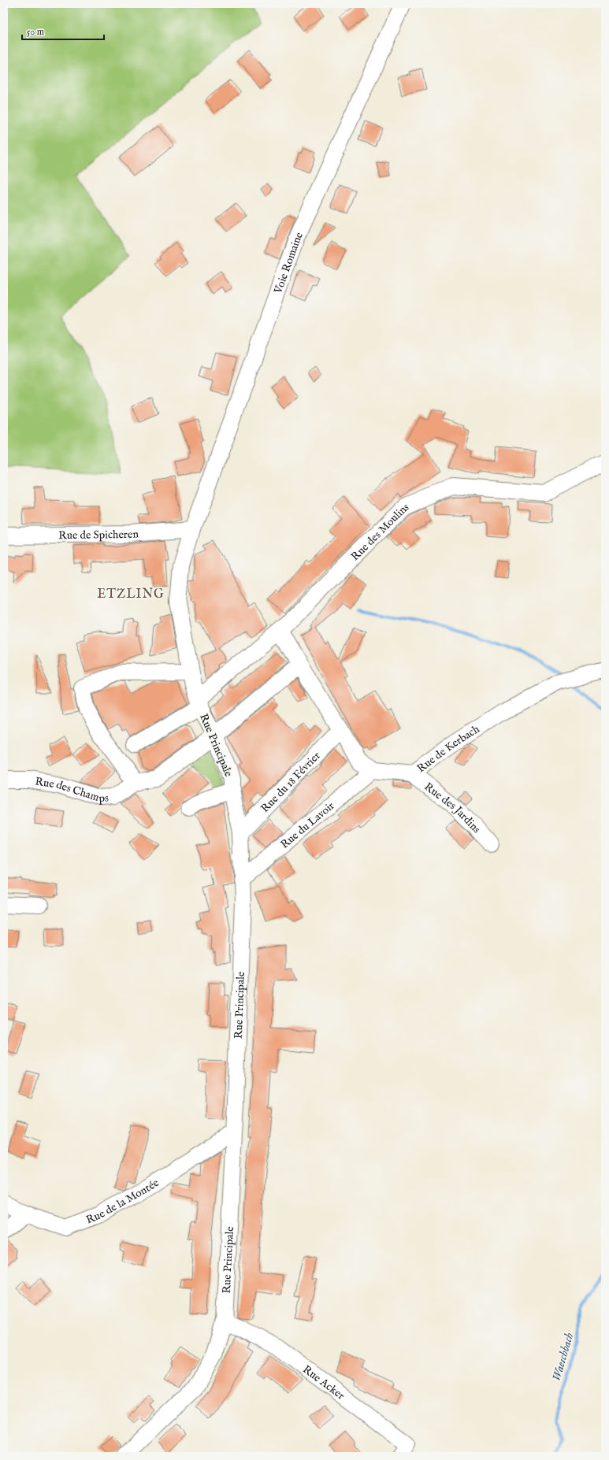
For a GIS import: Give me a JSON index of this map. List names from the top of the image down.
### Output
{
  "streets": {
    "street": [
      "Voie Romaine",
      "Rue des Moulins",
      "Rue de Spicheren",
      "Rue Principale",
      "Rue de Kerbach",
      "Rue du 18 Février",
      "Rue des Champs",
      "Rue des Jardins",
      "Rue du Lavoir",
      "Rue de la Montée",
      "Rue Acker"
    ]
  },
  "crossings": [
    ["Voie Romaine", "Rue de Spicheren"],
    ["Voie Romaine", "Rue Principale"],
    ["Rue des Moulins", "Rue Principale"],
    ["Rue des Moulins", "Rue de Kerbach"],
    ["Rue de Spicheren", "Rue Principale"],
    ["Rue Principale", "Rue du 18 Février"],
    ["Rue Principale", "Rue du Lavoir"],
    ["Rue Principale", "Rue de la Montée"],
    ["Rue Principale", "Rue Acker"],
    ["Rue de Kerbach", "Rue du 18 Février"],
    ["Rue de Kerbach", "Rue des Jardins"],
    ["Rue de Kerbach", "Rue du Lavoir"]
  ],
  "districts": ["ETZLING"],
  "water": ["Waeschbach"],
  "scale_bar": "50 m"
}
